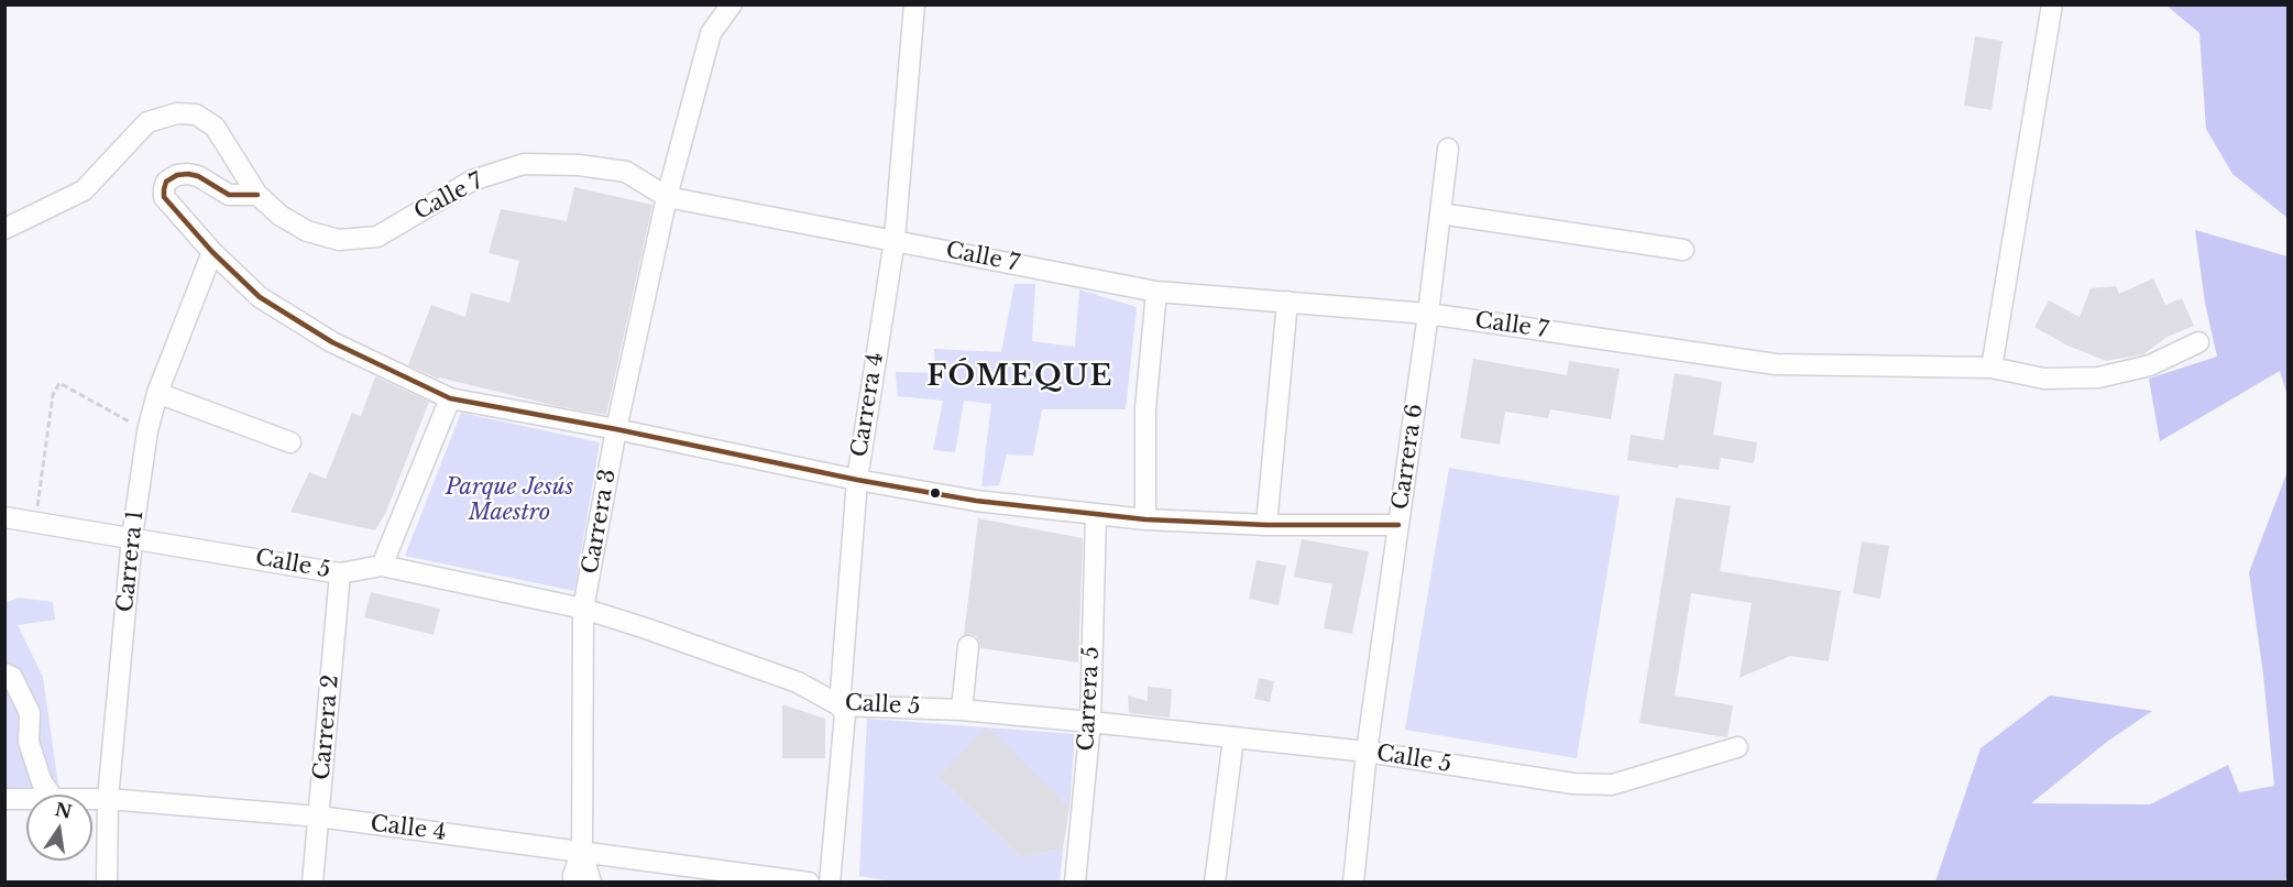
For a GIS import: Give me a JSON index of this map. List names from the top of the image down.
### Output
{
  "streets": {
    "street": [
      "Calle 7",
      "Carrera 4",
      "Carrera 6",
      "Carrera 3",
      "Carrera 1",
      "Calle 5",
      "Carrera 5",
      "Carrera 2",
      "Calle 4"
    ]
  },
  "crossings": [
    ["Calle 7", "Carrera 4"],
    ["Calle 7", "Carrera 6"],
    ["Calle 7", "Carrera 3"],
    ["Carrera 4", "Calle 5"],
    ["Carrera 6", "Calle 5"],
    ["Carrera 3", "Calle 5"],
    ["Carrera 3", "Calle 4"],
    ["Carrera 1", "Calle 5"],
    ["Carrera 1", "Calle 4"],
    ["Calle 5", "Carrera 5"],
    ["Calle 5", "Carrera 2"],
    ["Carrera 2", "Calle 4"]
  ],
  "districts": ["FÓMEQUE"],
  "parks": ["Parque Jesús Maestro"],
  "north": "top"
}
